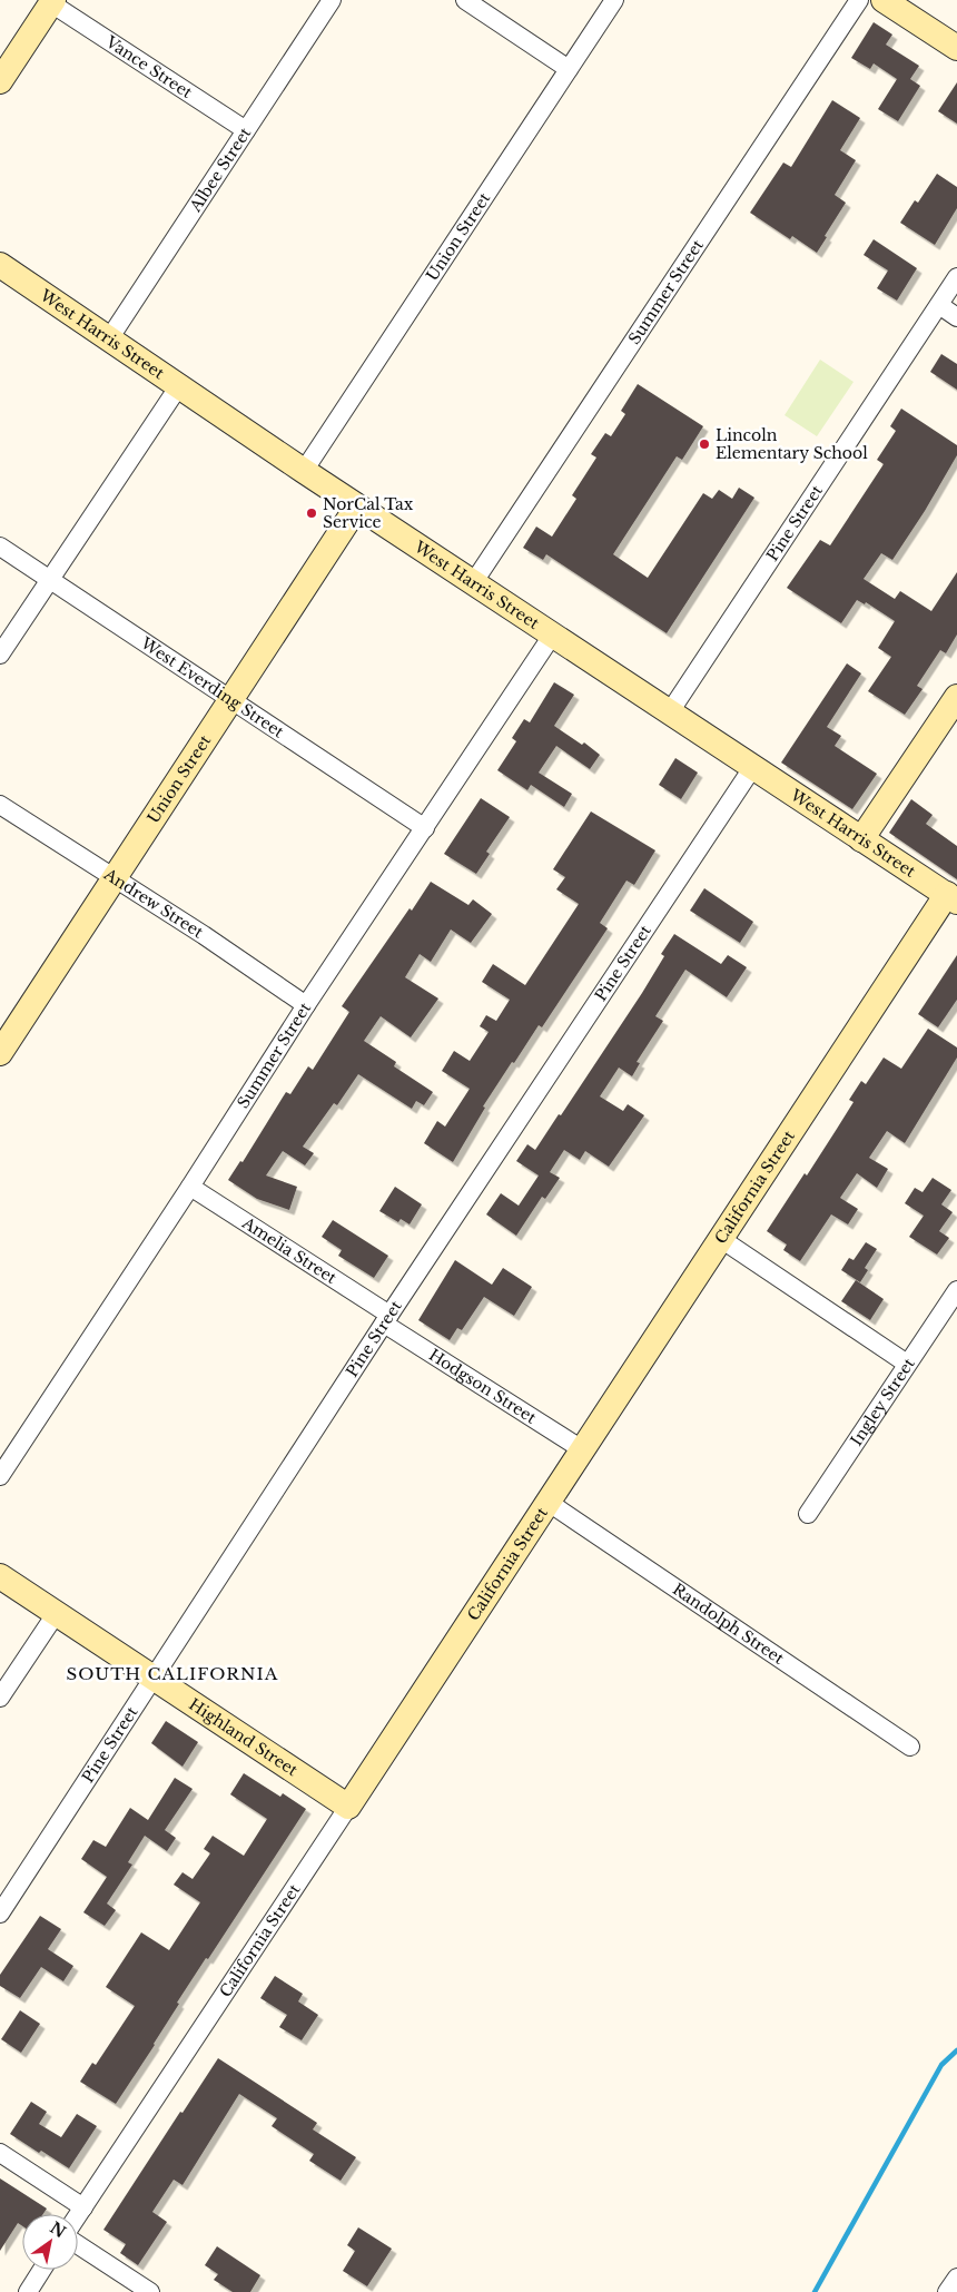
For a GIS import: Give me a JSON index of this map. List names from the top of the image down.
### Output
{
  "streets": {
    "street": [
      "Vance Street",
      "Albee Street",
      "Union Street",
      "Summer Street",
      "West Harris Street",
      "Pine Street",
      "West Everding Street",
      "Andrew Street",
      "California Street",
      "Amelia Street",
      "Hodgson Street",
      "Ingley Street",
      "Randolph Street",
      "Highland Street"
    ]
  },
  "crossings": [
    ["Vance Street", "Albee Street"],
    ["Albee Street", "West Harris Street"],
    ["Union Street", "West Harris Street"],
    ["Union Street", "West Everding Street"],
    ["Union Street", "Andrew Street"],
    ["Summer Street", "West Harris Street"],
    ["Summer Street", "West Everding Street"],
    ["Summer Street", "Andrew Street"],
    ["Summer Street", "Amelia Street"],
    ["West Harris Street", "Pine Street"],
    ["West Harris Street", "California Street"],
    ["Pine Street", "Amelia Street"],
    ["Pine Street", "Hodgson Street"],
    ["Pine Street", "Highland Street"],
    ["California Street", "Hodgson Street"],
    ["California Street", "Randolph Street"],
    ["California Street", "Highland Street"],
    ["Amelia Street", "Hodgson Street"]
  ],
  "districts": ["SOUTH CALIFORNIA"],
  "places": ["Lincoln Elementary School", "NorCal Tax Service"],
  "north": "top right"
}
